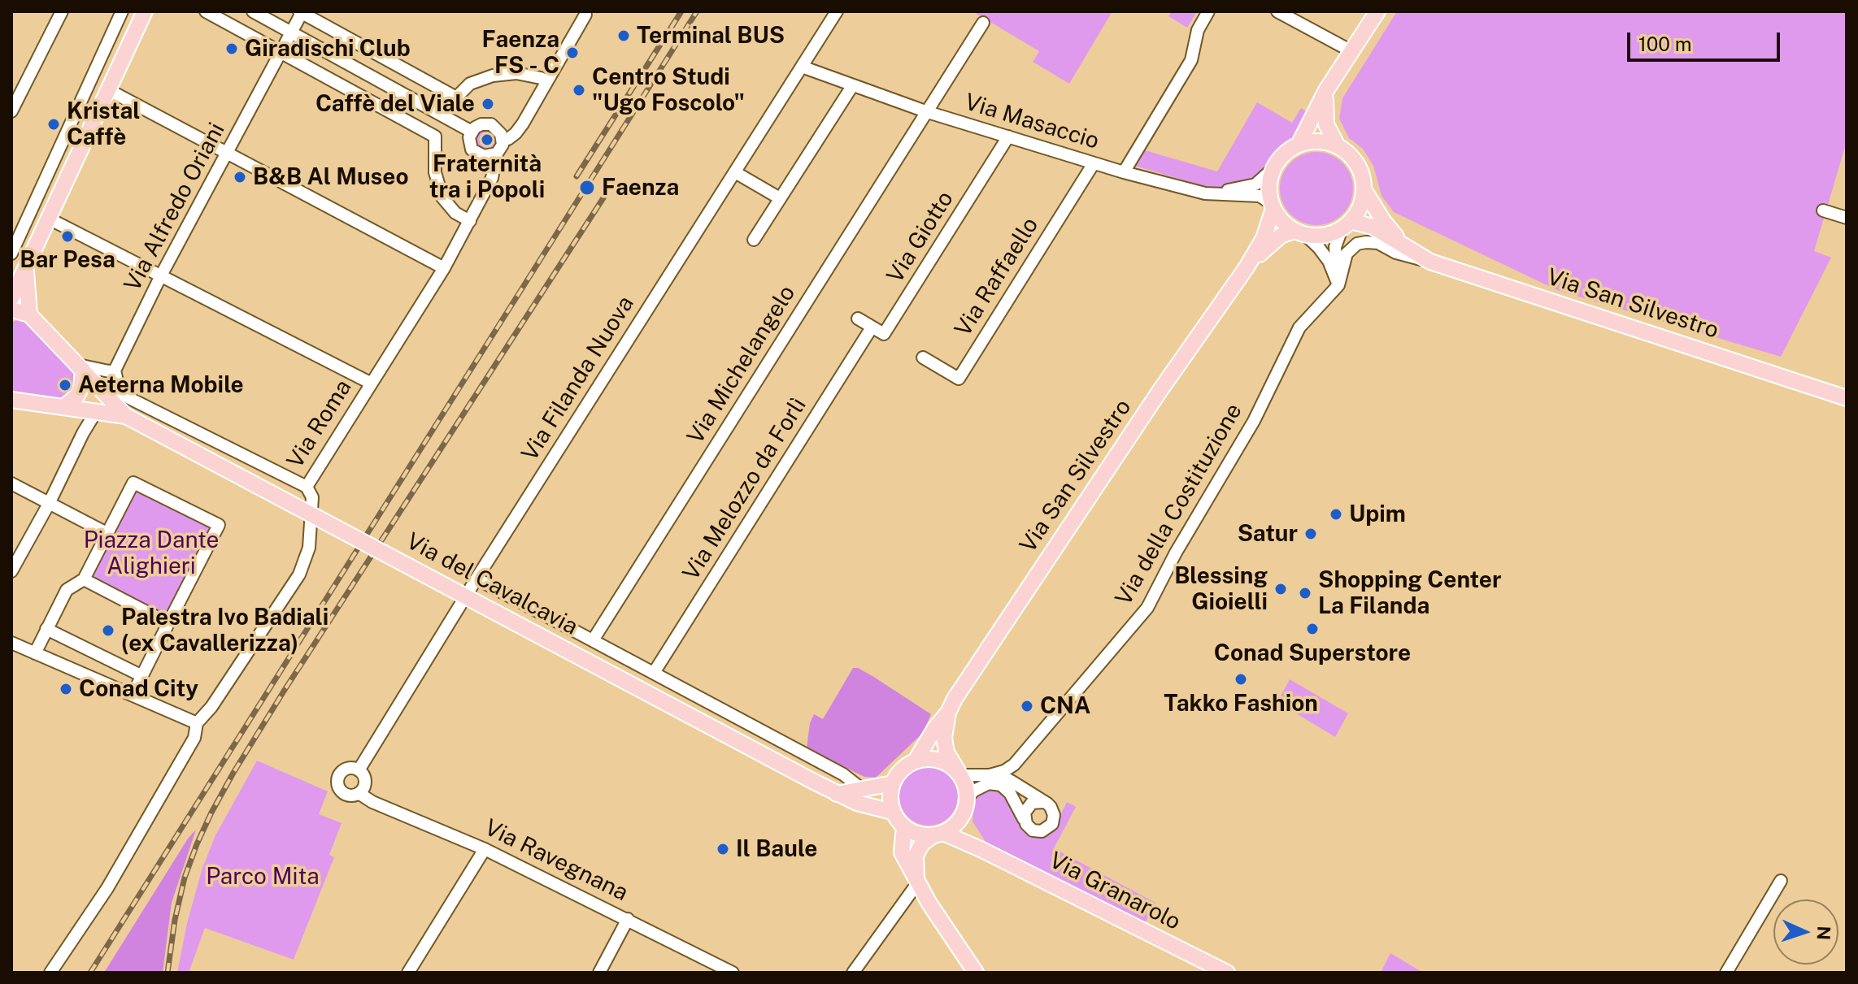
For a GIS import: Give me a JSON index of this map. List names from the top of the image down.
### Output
{
  "streets": {
    "main road": ["Via San Silvestro", "Via del Cavalcavia", "Via Granarolo"],
    "street": [
      "Via Masaccio",
      "Via Alfredo Oriani",
      "Via Giotto",
      "Via Raffaello",
      "Via Michelangelo",
      "Via Filanda Nuova",
      "Via Roma",
      "Via Melozzo da Forlì",
      "Via della Costituzione",
      "Via Ravegnana"
    ]
  },
  "crossings": [
    ["Via Masaccio", "Via Giotto"],
    ["Via Masaccio", "Via Raffaello"],
    ["Via Masaccio", "Via San Silvestro"],
    ["Via Masaccio", "Via Michelangelo"],
    ["Via Masaccio", "Via Filanda Nuova"],
    ["Via Alfredo Oriani", "Via Roma"],
    ["Via Giotto", "Via Melozzo da Forlì"],
    ["Via San Silvestro", "Via della Costituzione"],
    ["Via San Silvestro", "Via del Cavalcavia"],
    ["Via San Silvestro", "Via Granarolo"],
    ["Via Michelangelo", "Via del Cavalcavia"],
    ["Via Filanda Nuova", "Via del Cavalcavia"],
    ["Via Filanda Nuova", "Via Ravegnana"],
    ["Via Melozzo da Forlì", "Via del Cavalcavia"],
    ["Via della Costituzione", "Via del Cavalcavia"],
    ["Via della Costituzione", "Via Granarolo"],
    ["Via del Cavalcavia", "Via Granarolo"]
  ],
  "parks": ["Piazza Dante Alighieri", "Parco Mita"],
  "places": [
    "Terminal BUS",
    "Giradischi Club",
    "Faenza FS - C",
    "Centro Studi \"Ugo Foscolo\"",
    "Caffè del Viale",
    "Kristal Caffè",
    "Fraternità tra i Popoli",
    "B&B Al Museo",
    "Faenza",
    "Bar Pesa",
    "Aeterna Mobile",
    "Upim",
    "Satur",
    "Blessing Gioielli",
    "Shopping Center La Filanda",
    "Conad Superstore",
    "Palestra Ivo Badiali (ex Cavallerizza)",
    "Takko Fashion",
    "Conad City",
    "CNA",
    "Il Baule"
  ],
  "scale_bar": "100 m",
  "north": "right"
}
